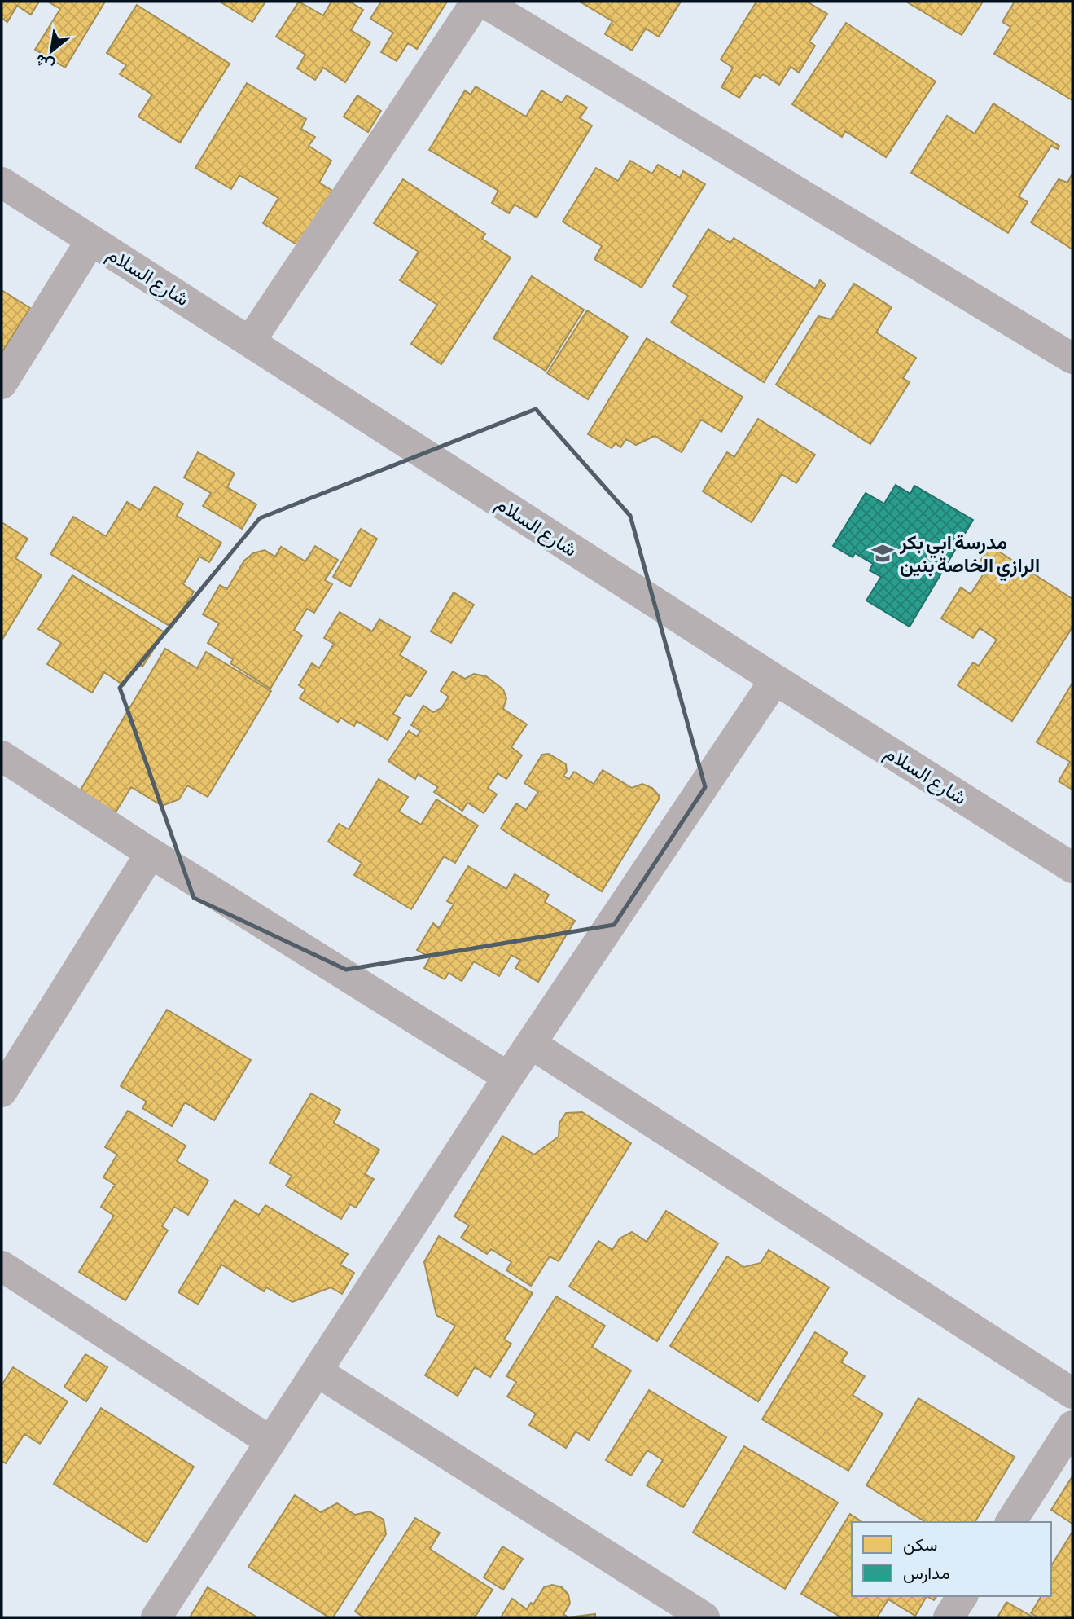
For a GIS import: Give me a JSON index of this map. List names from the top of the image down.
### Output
{
  "streets": {
    "street": ["شارع السلام"]
  },
  "places": {
    "school or university": ["مدرسة ابي بكر الرازي الخاصة بنين"]
  },
  "legend": ["سكن", "مدارس"],
  "north": "bottom left"
}
